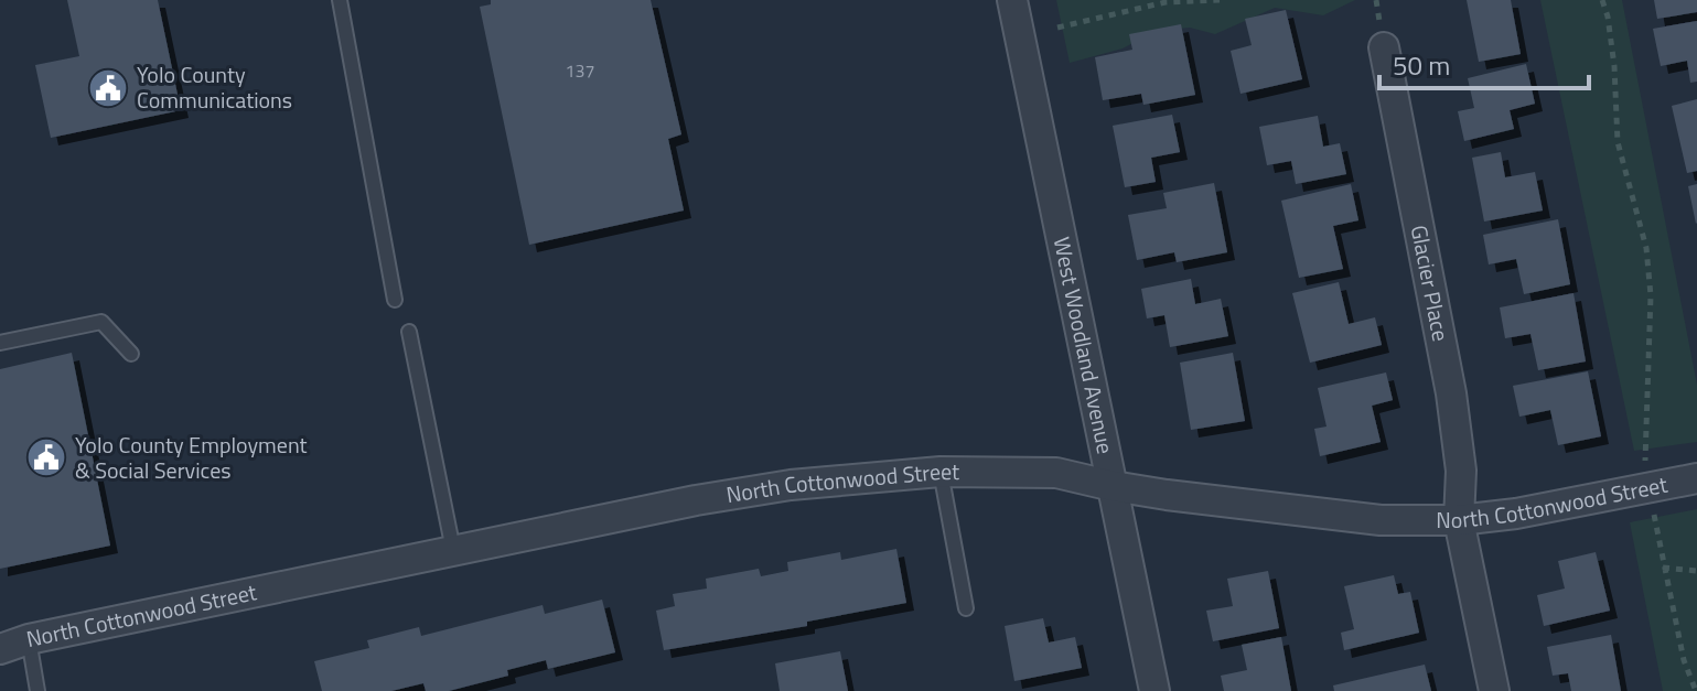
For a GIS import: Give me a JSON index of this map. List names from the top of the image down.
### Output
{
  "streets": {
    "street": ["Glacier Place", "West Woodland Avenue", "North Cottonwood Street"]
  },
  "crossings": [
    ["Glacier Place", "North Cottonwood Street"],
    ["West Woodland Avenue", "North Cottonwood Street"]
  ],
  "places": {
    "public building": ["Yolo County Communications", "Yolo County Employment & Social Services"]
  },
  "house_numbers": ["137"],
  "scale_bar": "50 m"
}
